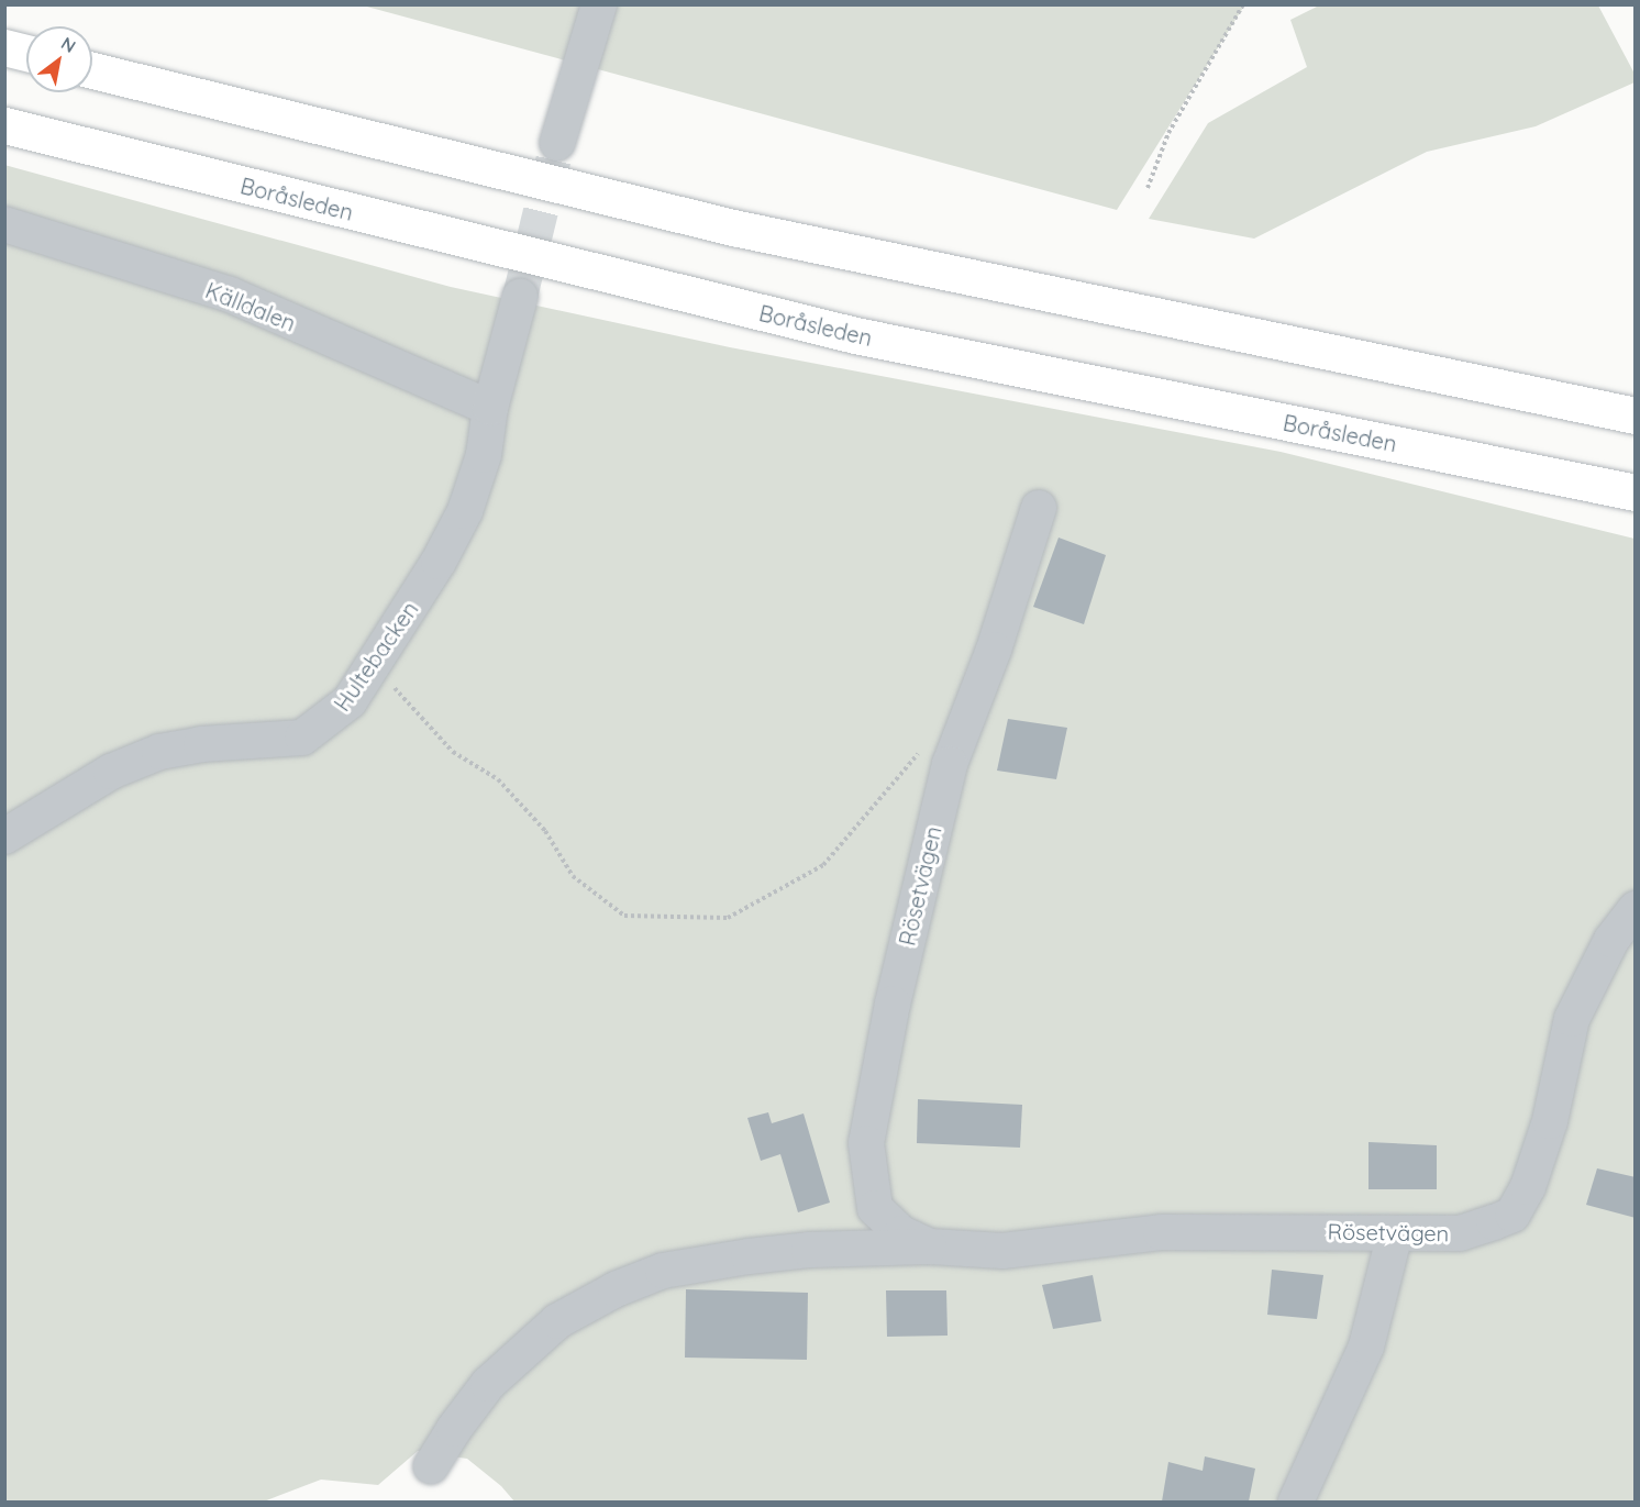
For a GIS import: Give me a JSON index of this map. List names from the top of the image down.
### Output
{
  "streets": {
    "highway": ["Boråsleden"],
    "street": ["Källdalen", "Hultebacken", "Rösetvägen"]
  },
  "crossings": [
    ["Källdalen", "Hultebacken"]
  ],
  "north": "top right"
}
